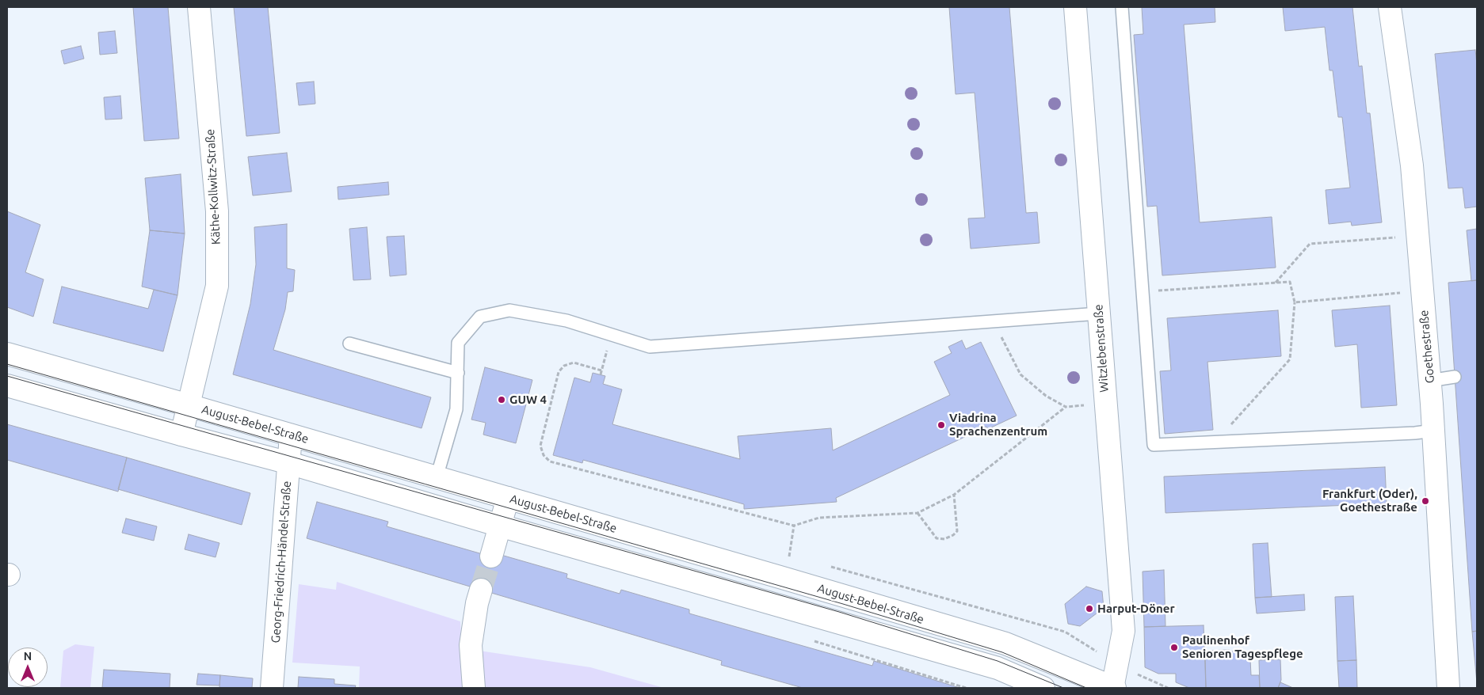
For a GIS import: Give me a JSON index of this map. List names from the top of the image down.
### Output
{
  "streets": {
    "street": [
      "Käthe-Kollwitz-Straße",
      "Goethestraße",
      "Witzlebenstraße",
      "August-Bebel-Straße",
      "Georg-Friedrich-Händel-Straße"
    ]
  },
  "crossings": [
    ["Käthe-Kollwitz-Straße", "August-Bebel-Straße"],
    ["Witzlebenstraße", "August-Bebel-Straße"],
    ["August-Bebel-Straße", "Georg-Friedrich-Händel-Straße"]
  ],
  "places": [
    "GUW 4",
    "Viadrina Sprachenzentrum",
    "Frankfurt (Oder), Goethestraße",
    "Harput-Döner",
    "Paulinenhof Senioren Tagespflege"
  ],
  "north": "top"
}
